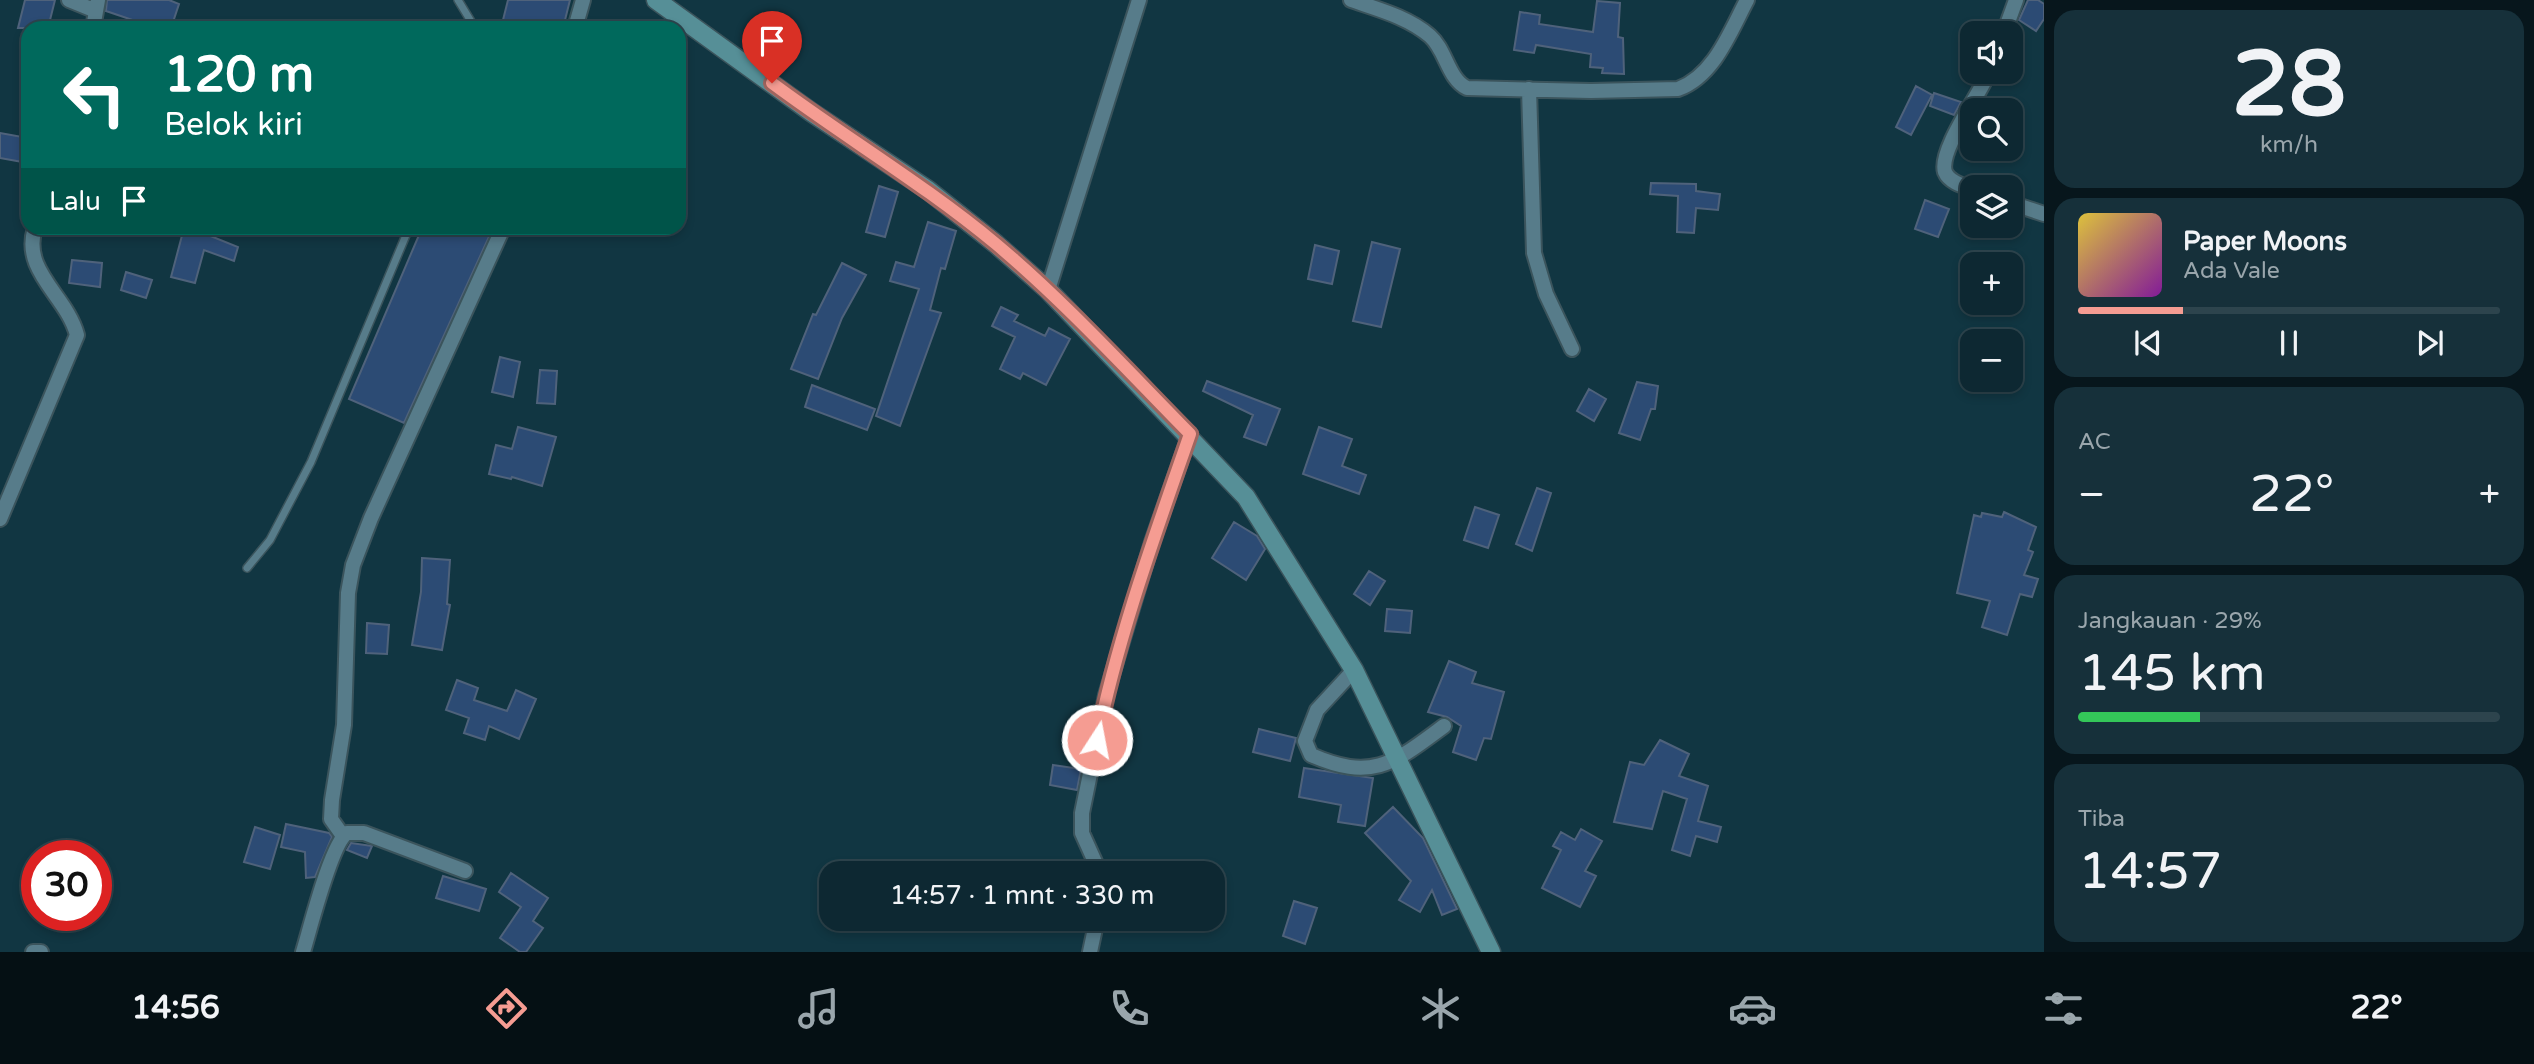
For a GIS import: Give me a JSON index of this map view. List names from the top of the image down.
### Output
{
  "page": {
    "tile": [
      ["28", "km/h"],
      "AC",
      ["Jangkauan · 29%", "145 km"],
      ["Tiba", "14:57"]
    ],
    "map_buttons": ["+", "−"],
    "turn": ["120 m", "Belok kiri"],
    "then": "Lalu",
    "song": ["Paper Moons", "Ada Vale"],
    "heat": ["−", "22°", "+"],
    "limit": "30",
    "trip": "14:57 · 1 mnt · 330 m",
    "tabs": ["14:56", "22°"]
  }
}
